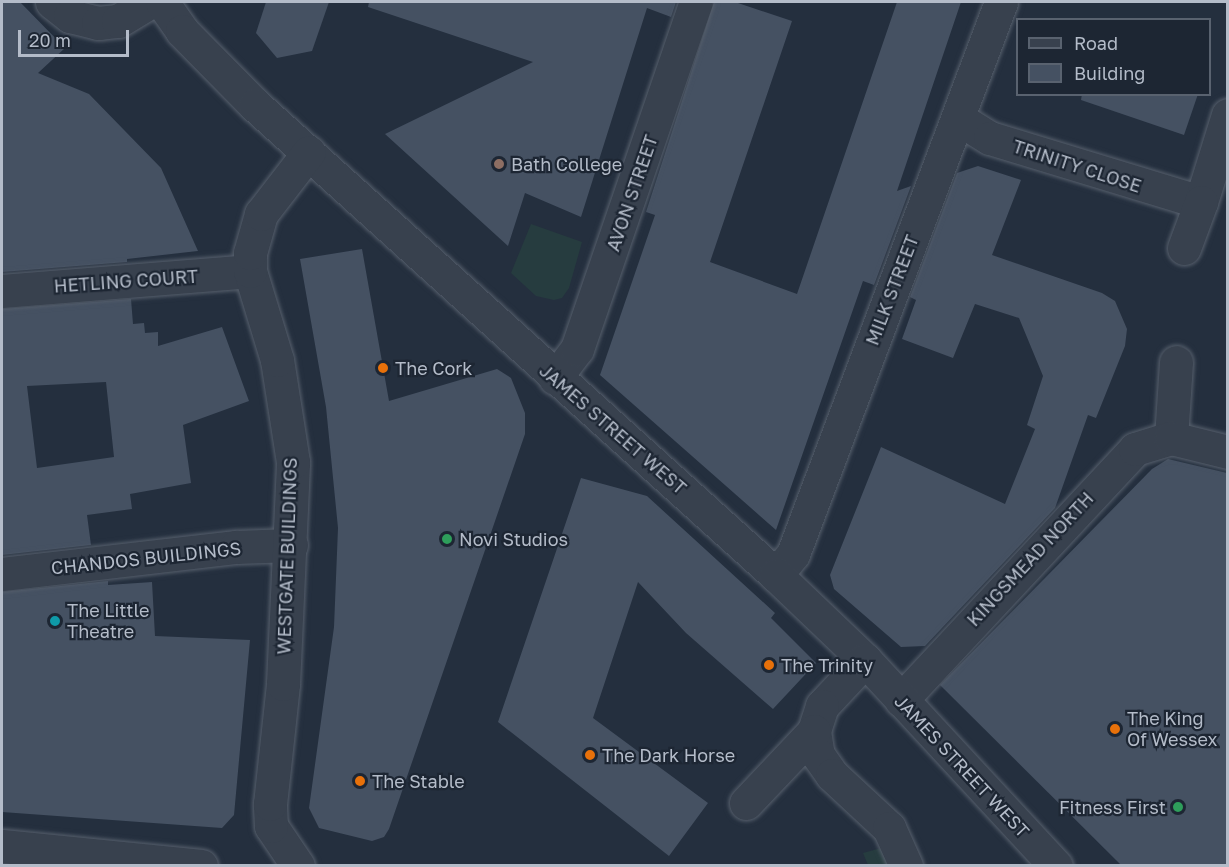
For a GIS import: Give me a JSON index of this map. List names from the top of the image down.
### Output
{
  "streets": {
    "street": [
      "TRINITY CLOSE",
      "AVON STREET",
      "HETLING COURT",
      "MILK STREET",
      "JAMES STREET WEST",
      "WESTGATE BUILDINGS",
      "CHANDOS BUILDINGS",
      "KINGSMEAD NORTH"
    ]
  },
  "crossings": [
    ["TRINITY CLOSE", "MILK STREET"],
    ["AVON STREET", "JAMES STREET WEST"],
    ["HETLING COURT", "WESTGATE BUILDINGS"],
    ["MILK STREET", "JAMES STREET WEST"],
    ["JAMES STREET WEST", "WESTGATE BUILDINGS"],
    ["JAMES STREET WEST", "KINGSMEAD NORTH"],
    ["WESTGATE BUILDINGS", "CHANDOS BUILDINGS"]
  ],
  "places": [
    "Bath College",
    "The Cork",
    "Novi Studios",
    "The Little Theatre",
    "The Trinity",
    "The King Of Wessex",
    "The Dark Horse",
    "The Stable",
    "Fitness First"
  ],
  "legend": ["Road", "Building"],
  "scale_bar": "20 m"
}
